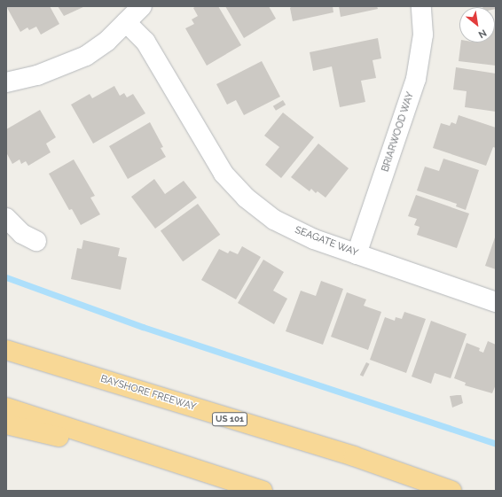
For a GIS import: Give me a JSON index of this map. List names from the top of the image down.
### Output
{
  "streets": {
    "highway": ["BAYSHORE FREEWAY", "US 101"],
    "street": ["BRIARWOOD WAY", "SEAGATE WAY"]
  },
  "crossings": [
    ["BRIARWOOD WAY", "SEAGATE WAY"]
  ],
  "north": "bottom right"
}
